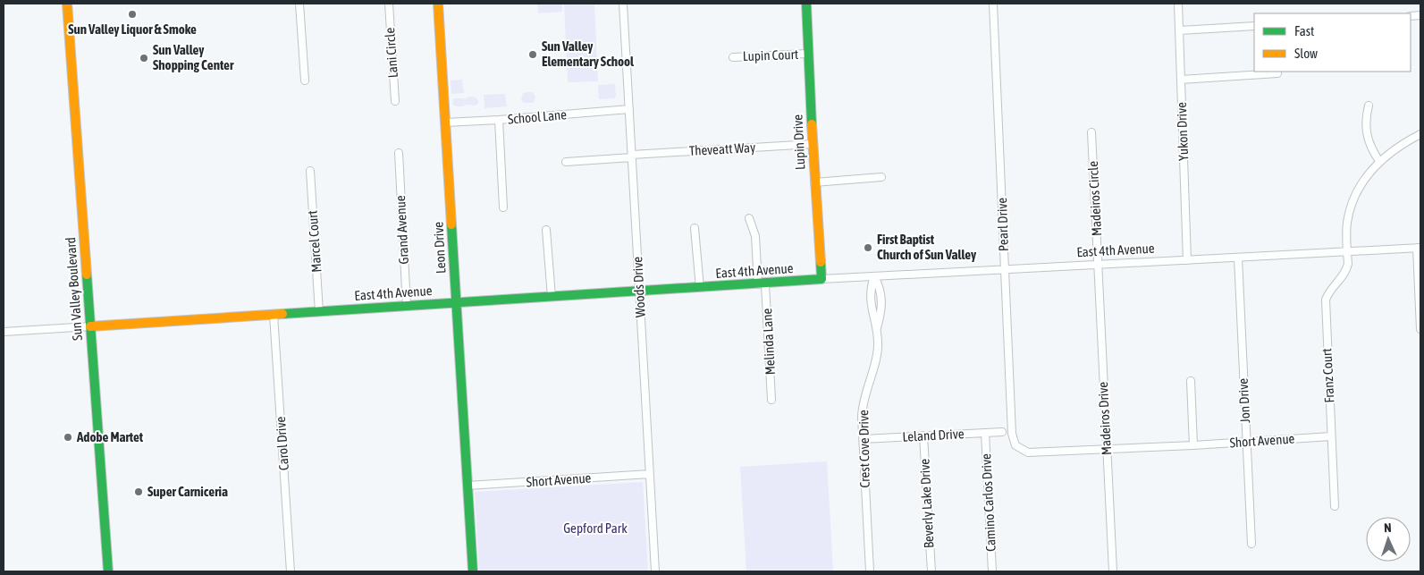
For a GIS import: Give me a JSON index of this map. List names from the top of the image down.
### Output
{
  "streets": {
    "street": [
      "Lani Circle",
      "Lupin Court",
      "School Lane",
      "Yukon Drive",
      "Lupin Drive",
      "Theveatt Way",
      "Madeiros Circle",
      "Pearl Drive",
      "Grand Avenue",
      "Marcel Court",
      "Leon Drive",
      "East 4th Avenue",
      "Woods Drive",
      "Sun Valley Boulevard",
      "Melinda Lane",
      "Franz Court",
      "Jon Drive",
      "Madeiros Drive",
      "Leland Drive",
      "Short Avenue",
      "Carol Drive",
      "Crest Cove Drive",
      "Camino Carlos Drive",
      "Beverly Lake Drive"
    ]
  },
  "crossings": [
    ["Lupin Court", "Lupin Drive"],
    ["School Lane", "Leon Drive"],
    ["School Lane", "Woods Drive"],
    ["Yukon Drive", "East 4th Avenue"],
    ["Lupin Drive", "Theveatt Way"],
    ["Lupin Drive", "East 4th Avenue"],
    ["Theveatt Way", "Woods Drive"],
    ["Madeiros Circle", "East 4th Avenue"],
    ["Madeiros Circle", "Madeiros Drive"],
    ["Pearl Drive", "East 4th Avenue"],
    ["Pearl Drive", "Short Avenue"],
    ["Grand Avenue", "East 4th Avenue"],
    ["Marcel Court", "East 4th Avenue"],
    ["Leon Drive", "East 4th Avenue"],
    ["Leon Drive", "Short Avenue"],
    ["East 4th Avenue", "Woods Drive"],
    ["East 4th Avenue", "Sun Valley Boulevard"],
    ["East 4th Avenue", "Melinda Lane"],
    ["East 4th Avenue", "Franz Court"],
    ["East 4th Avenue", "Jon Drive"],
    ["East 4th Avenue", "Madeiros Drive"],
    ["East 4th Avenue", "Carol Drive"],
    ["East 4th Avenue", "Crest Cove Drive"],
    ["Woods Drive", "Short Avenue"],
    ["Franz Court", "Short Avenue"],
    ["Jon Drive", "Short Avenue"],
    ["Madeiros Drive", "Short Avenue"],
    ["Leland Drive", "Crest Cove Drive"],
    ["Leland Drive", "Camino Carlos Drive"],
    ["Leland Drive", "Beverly Lake Drive"]
  ],
  "parks": ["Gepford Park"],
  "places": [
    "Sun Valley Liquor & Smoke",
    "Sun Valley Elementary School",
    "Sun Valley Shopping Center",
    "First Baptist Church of Sun Valley",
    "Adobe Martet",
    "Super Carniceria"
  ],
  "legend": ["Fast", "Slow"],
  "north": "top"
}
